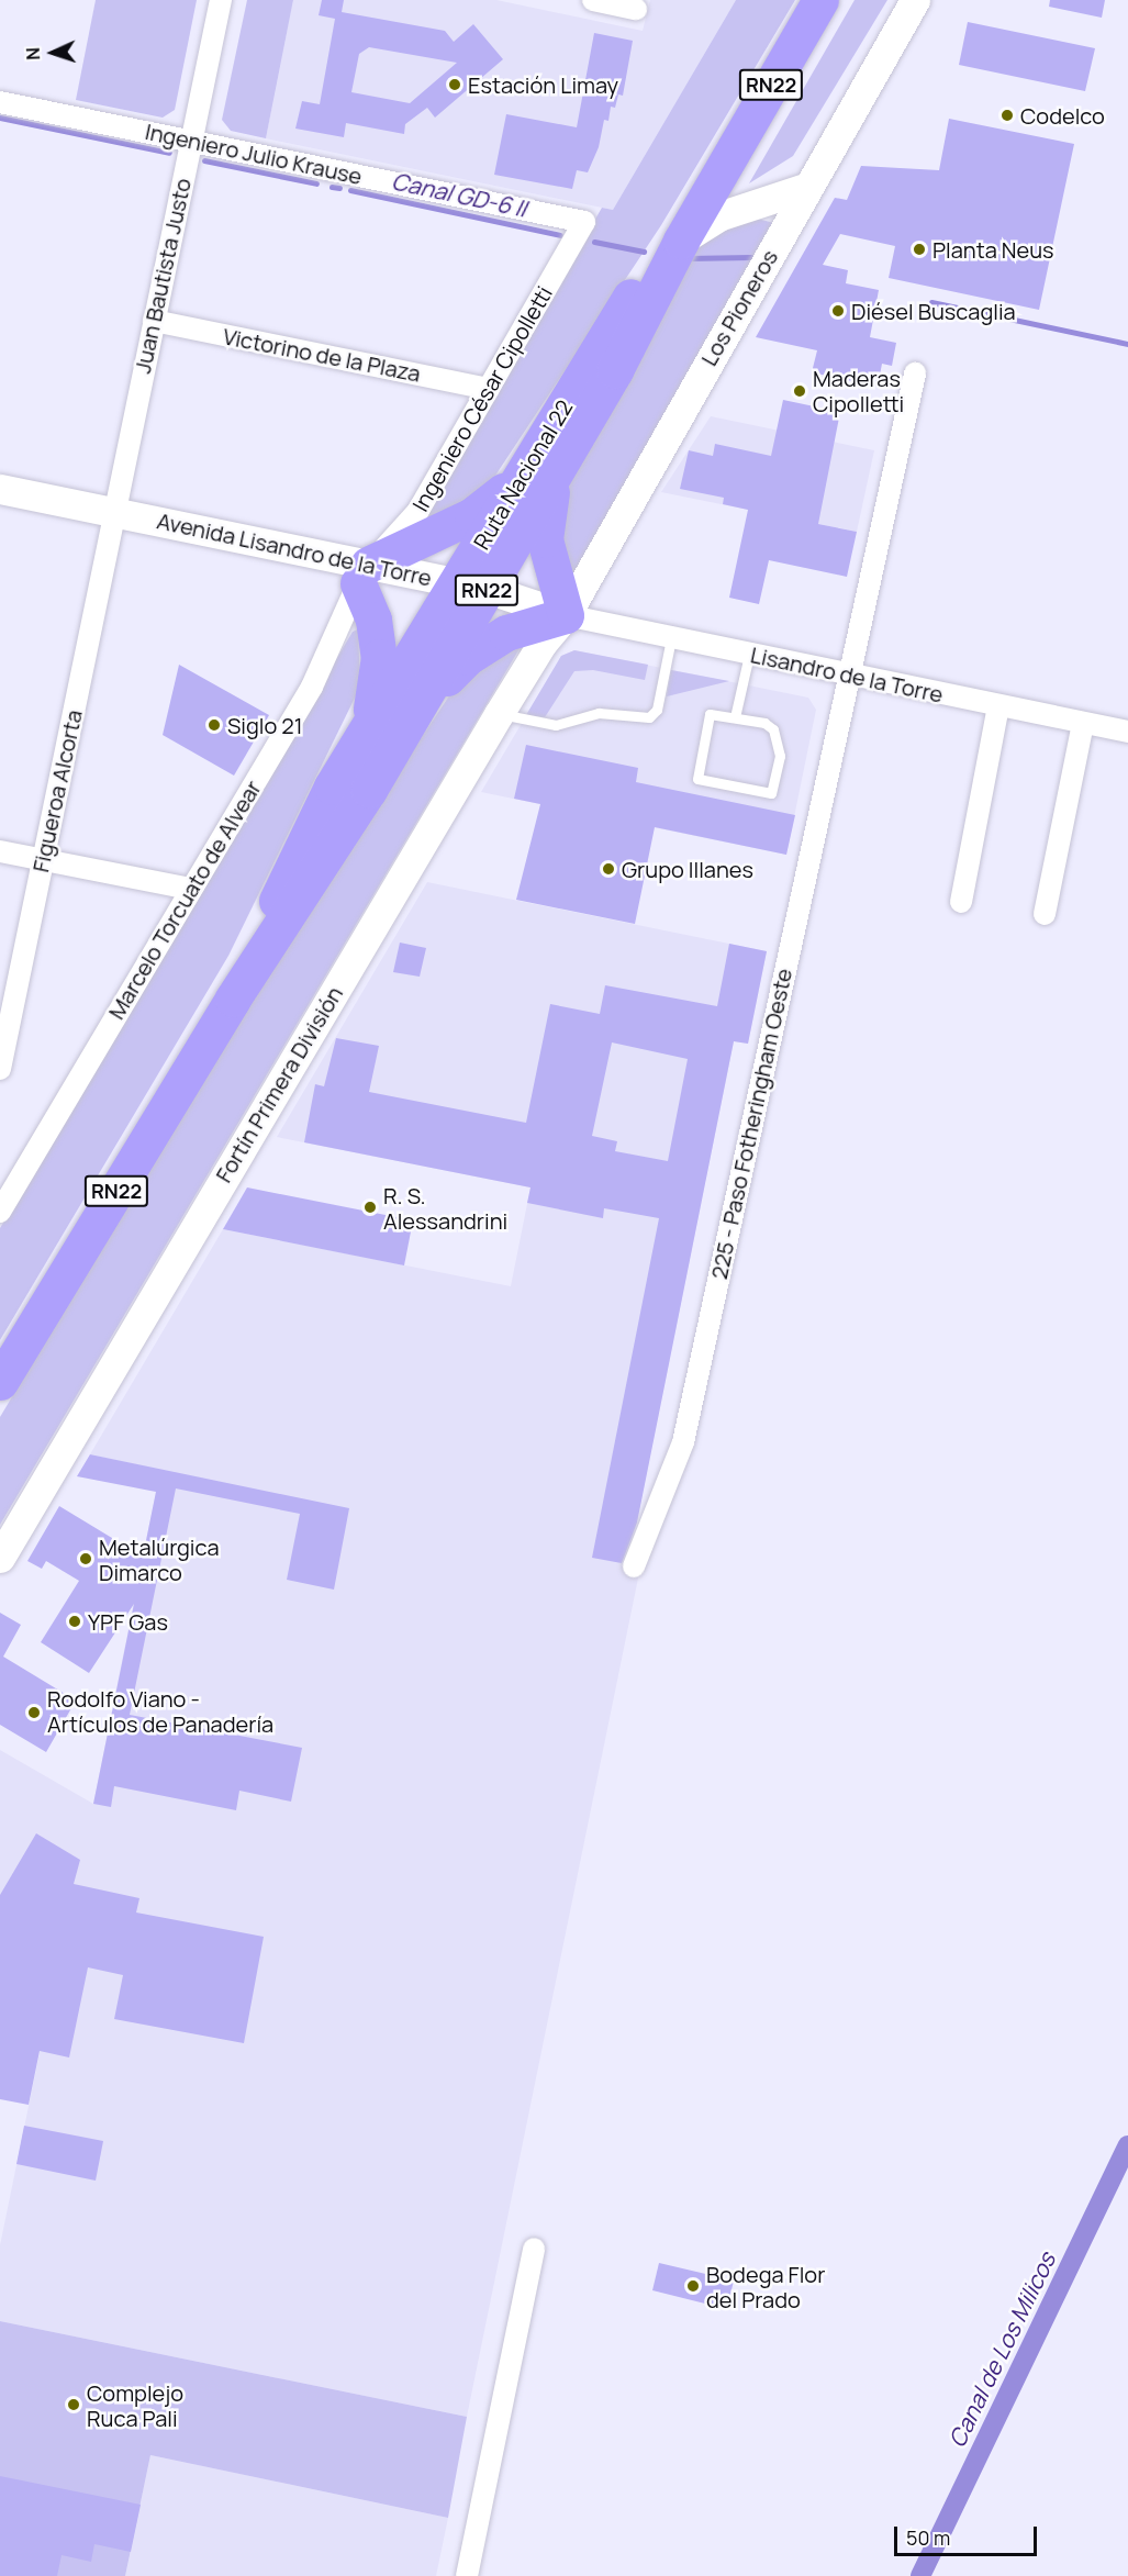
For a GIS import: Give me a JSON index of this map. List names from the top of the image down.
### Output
{
  "streets": {
    "highway": ["RN22", "Ruta Nacional 22"],
    "street": [
      "Ingeniero Julio Krause",
      "Juan Bautista Justo",
      "Los Pioneros",
      "Victorino de la Plaza",
      "Ingeniero César Cipolletti",
      "Avenida Lisandro de la Torre",
      "Lisandro de la Torre",
      "Figueroa Alcorta",
      "Marcelo Torcuato de Alvear",
      "Fortín Primera División",
      "225 - Paso Fotheringham Oeste"
    ]
  },
  "crossings": [
    ["Ingeniero Julio Krause", "Juan Bautista Justo"],
    ["Ingeniero Julio Krause", "Ingeniero César Cipolletti"],
    ["Juan Bautista Justo", "Victorino de la Plaza"],
    ["Juan Bautista Justo", "Avenida Lisandro de la Torre"],
    ["Juan Bautista Justo", "Figueroa Alcorta"],
    ["Los Pioneros", "Avenida Lisandro de la Torre"],
    ["Los Pioneros", "Lisandro de la Torre"],
    ["Los Pioneros", "Fortín Primera División"],
    ["Victorino de la Plaza", "Ingeniero César Cipolletti"],
    ["Ingeniero César Cipolletti", "Avenida Lisandro de la Torre"],
    ["Ingeniero César Cipolletti", "Marcelo Torcuato de Alvear"],
    ["Ruta Nacional 22", "Avenida Lisandro de la Torre"],
    ["Avenida Lisandro de la Torre", "Lisandro de la Torre"],
    ["Avenida Lisandro de la Torre", "Figueroa Alcorta"],
    ["Avenida Lisandro de la Torre", "Marcelo Torcuato de Alvear"],
    ["Avenida Lisandro de la Torre", "Fortín Primera División"],
    ["Lisandro de la Torre", "Fortín Primera División"],
    ["Lisandro de la Torre", "225 - Paso Fotheringham Oeste"]
  ],
  "water": ["Canal GD-6 II", "Canal de Los Milicos"],
  "places": [
    "Estación Limay",
    "Codelco",
    "Planta Neus",
    "Diésel Buscaglia",
    "Maderas Cipolletti",
    "Siglo 21",
    "Grupo Illanes",
    "R. S. Alessandrini",
    "Metalúrgica Dimarco",
    "YPF Gas",
    "Rodolfo Viano - Artículos de Panadería",
    "Bodega Flor del Prado",
    "Complejo Ruca Pali"
  ],
  "scale_bar": "50 m",
  "north": "left"
}
